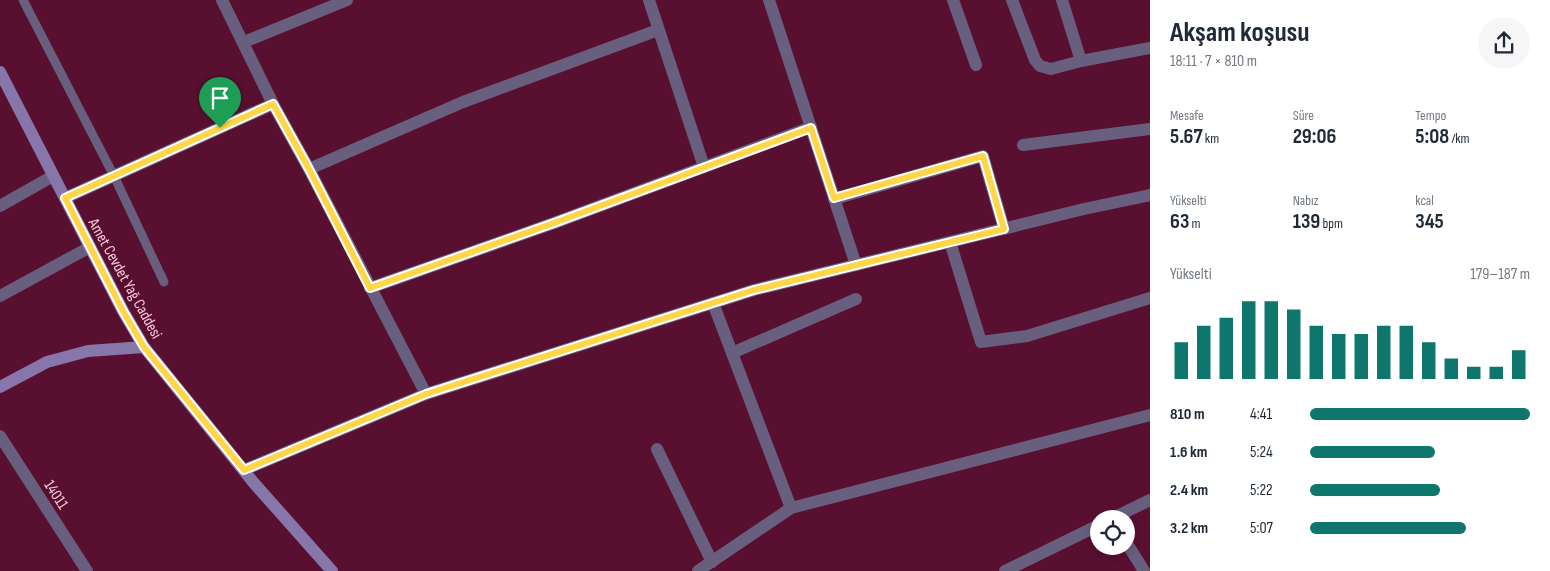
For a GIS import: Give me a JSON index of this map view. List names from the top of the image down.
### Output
{
  "streets": {
    "main road": ["Amet Cevdet Yağ Caddesi"],
    "street": ["14011"]
  },
  "page": {
    "heading": ["Akşam koşusu", "18:11 · 7 × 810 m"],
    "stats": [
      ["Mesafe", "5.67 km"],
      ["Süre", "29:06"],
      ["Tempo", "5:08 /km"],
      ["Yükselti", "63 m"],
      ["Nabız", "139 bpm"],
      ["kcal", "345"]
    ],
    "chart": ["Yükselti", "179–187 m"],
    "list": [
      {
        "name": "810 m",
        "note": "4:41"
      },
      {
        "name": "1.6 km",
        "note": "5:24"
      },
      {
        "name": "2.4 km",
        "note": "5:22"
      },
      {
        "name": "3.2 km",
        "note": "5:07"
      }
    ]
  }
}
